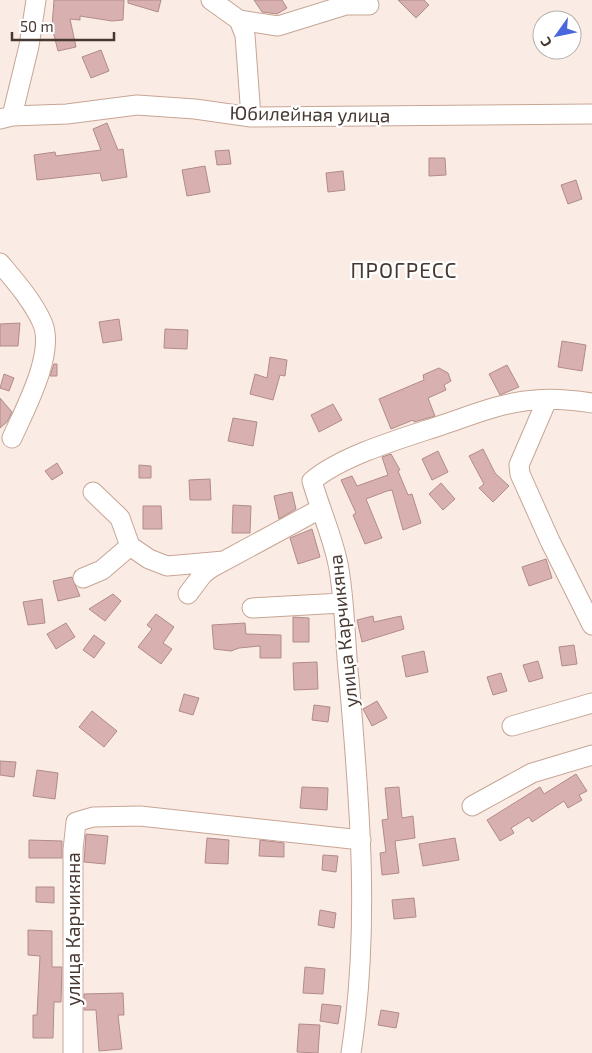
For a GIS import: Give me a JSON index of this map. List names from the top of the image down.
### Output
{
  "streets": {
    "street": ["Юбилейная улица", "улица Карчикяна"]
  },
  "districts": ["ПРОГРЕСС"],
  "scale_bar": "50 m",
  "north": "bottom left"
}
